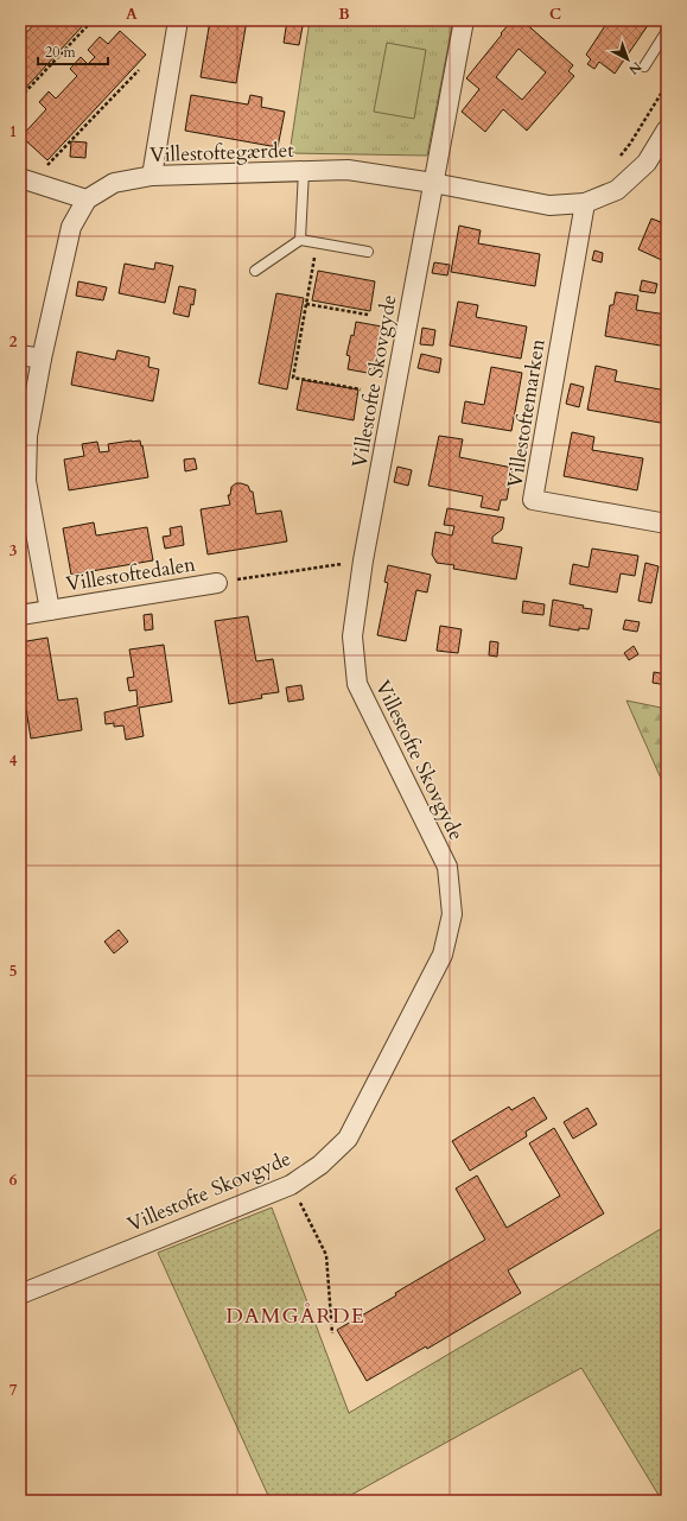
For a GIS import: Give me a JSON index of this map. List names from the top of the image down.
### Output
{
  "streets": {
    "street": [
      "Villestoftegærdet",
      "Villestofte Skovgyde",
      "Villestoftemarken",
      "Villestoftedalen"
    ]
  },
  "crossings": [
    ["Villestoftegærdet", "Villestofte Skovgyde"],
    ["Villestoftegærdet", "Villestoftemarken"],
    ["Villestoftegærdet", "Villestoftedalen"]
  ],
  "districts": ["DAMGÅRDE"],
  "scale_bar": "20 m",
  "north": "bottom right",
  "grid": {
    "columns": ["A", "B", "C"],
    "rows": [
      "1",
      "2",
      "3",
      "4",
      "5",
      "6",
      "7"
    ]
  }
}
